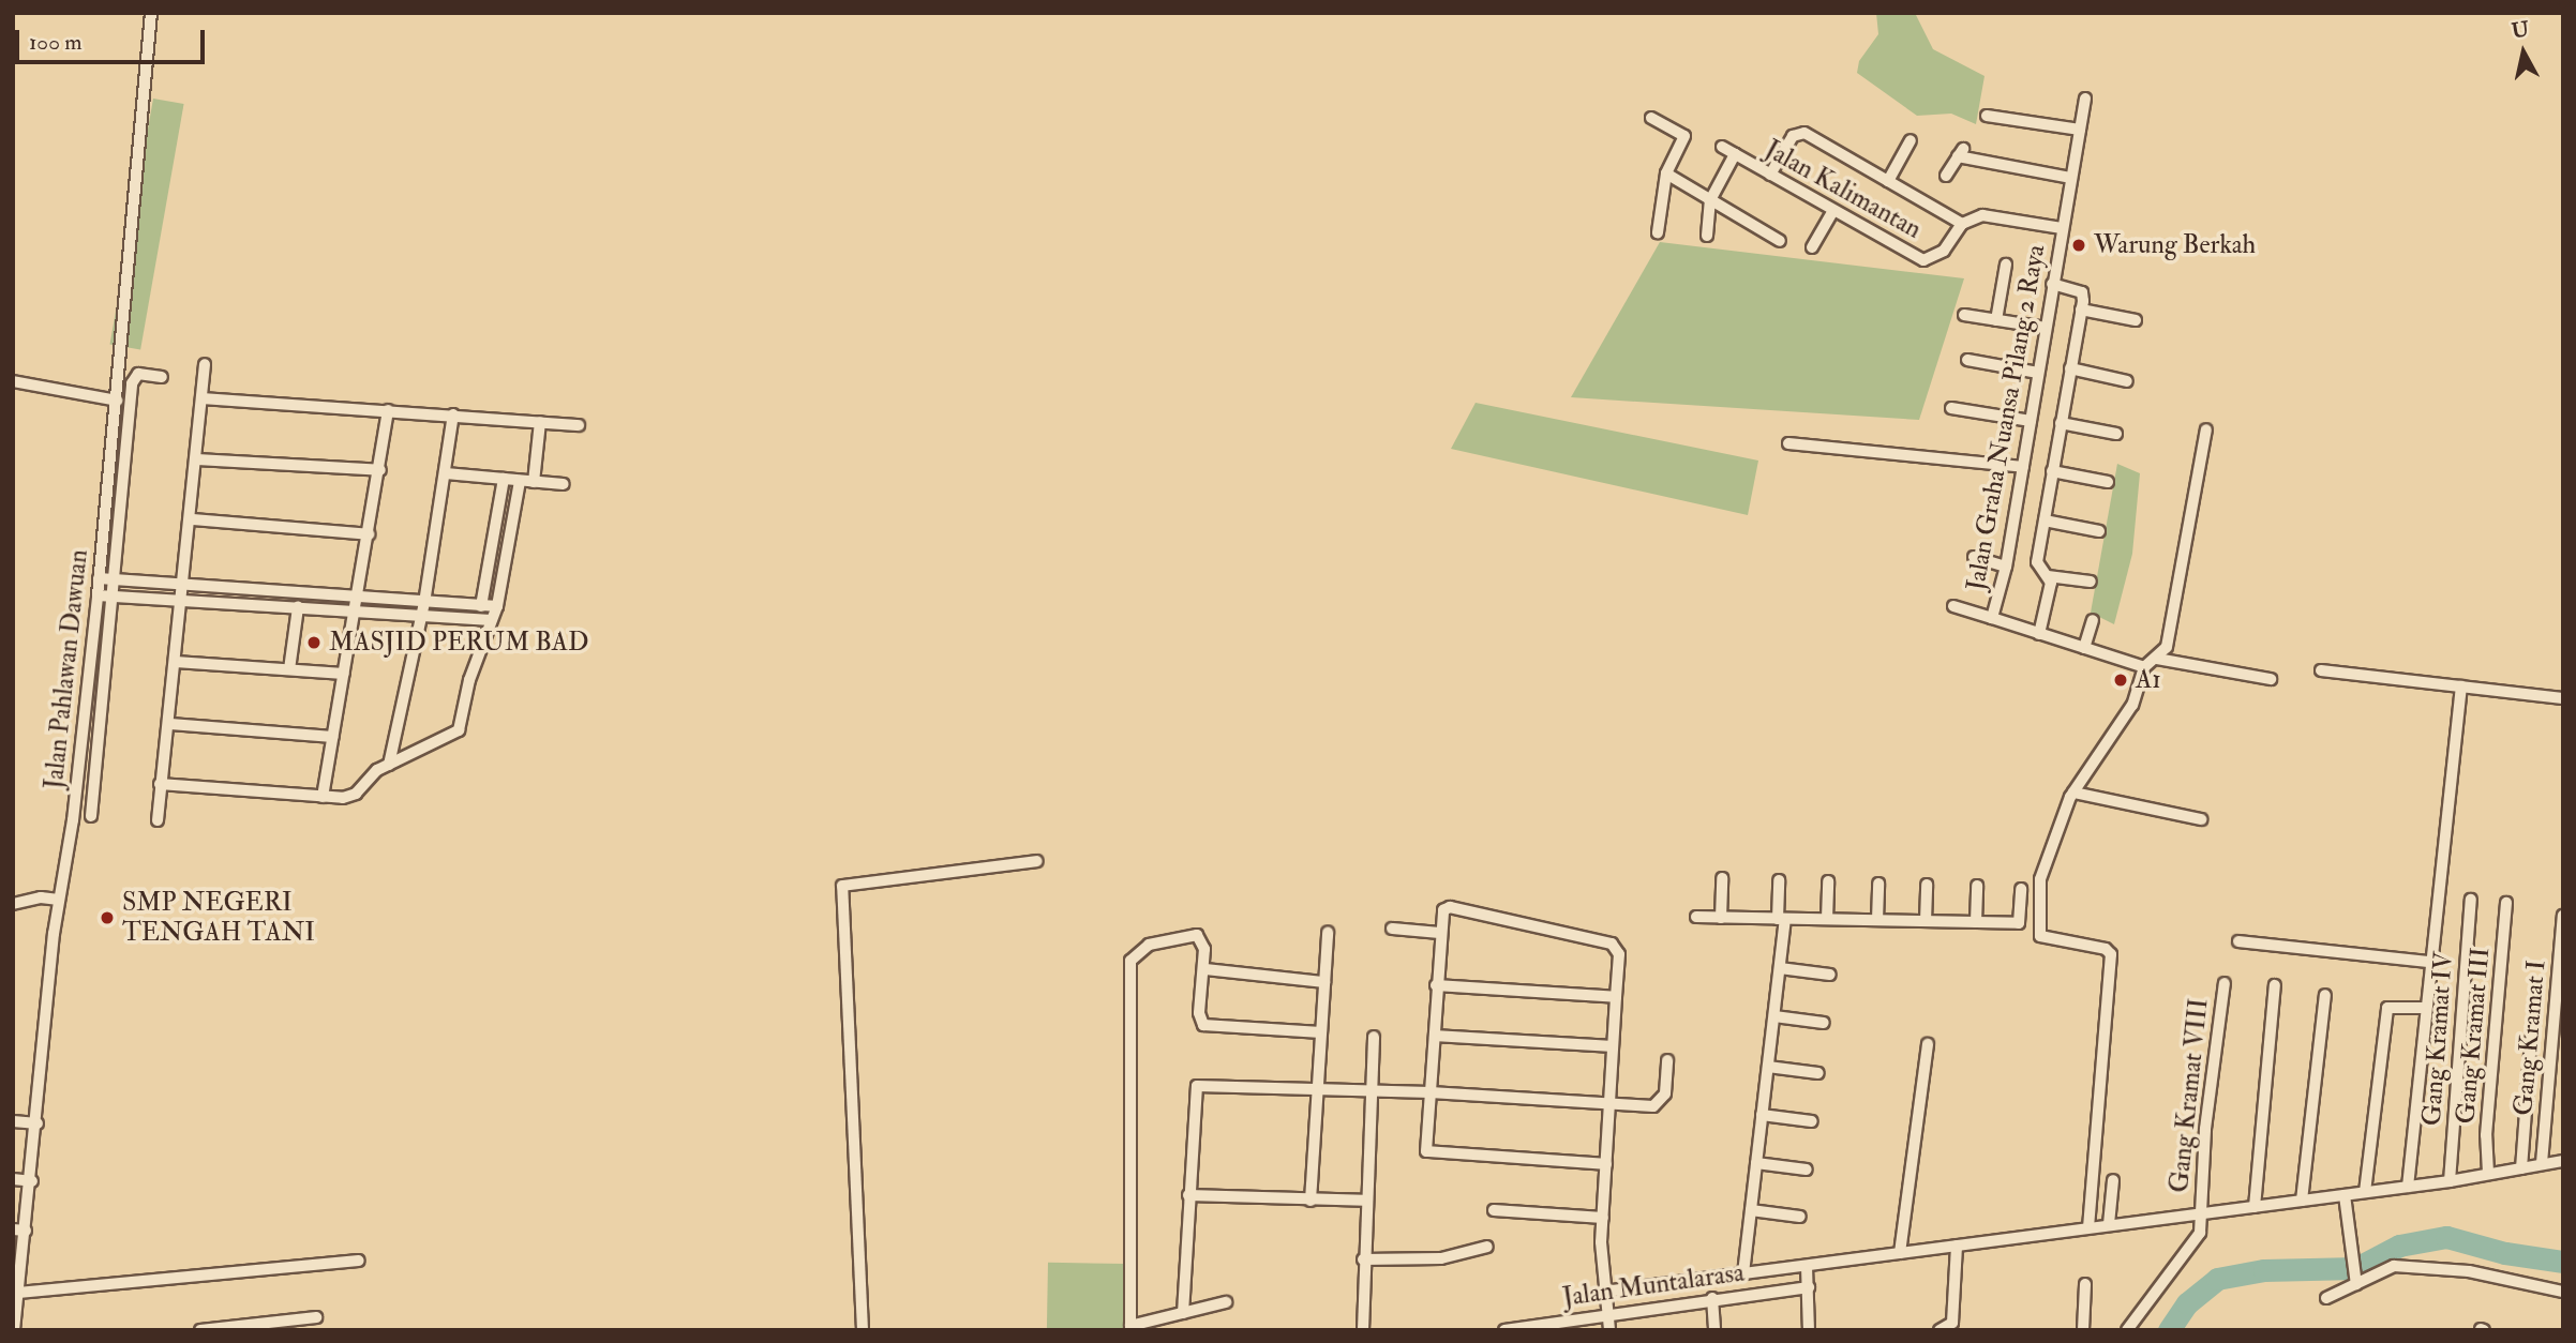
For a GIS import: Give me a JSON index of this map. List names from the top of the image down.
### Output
{
  "streets": {
    "street": [
      "Jalan Kalimantan",
      "Jalan Graha Nuansa Pilang 2 Raya",
      "Jalan Pahlawan Dawuan",
      "Gang Kramat III",
      "Gang Kramat I",
      "Gang Kramat IV",
      "Gang Kramat VIII",
      "Jalan Muntalarasa"
    ]
  },
  "crossings": [
    ["Jalan Kalimantan", "Jalan Graha Nuansa Pilang 2 Raya"]
  ],
  "places": [
    "Warung Berkah",
    "MASJID PERUM BAD",
    "A1",
    "SMP NEGERI TENGAH TANI"
  ],
  "scale_bar": "100 m",
  "north": "top"
}
